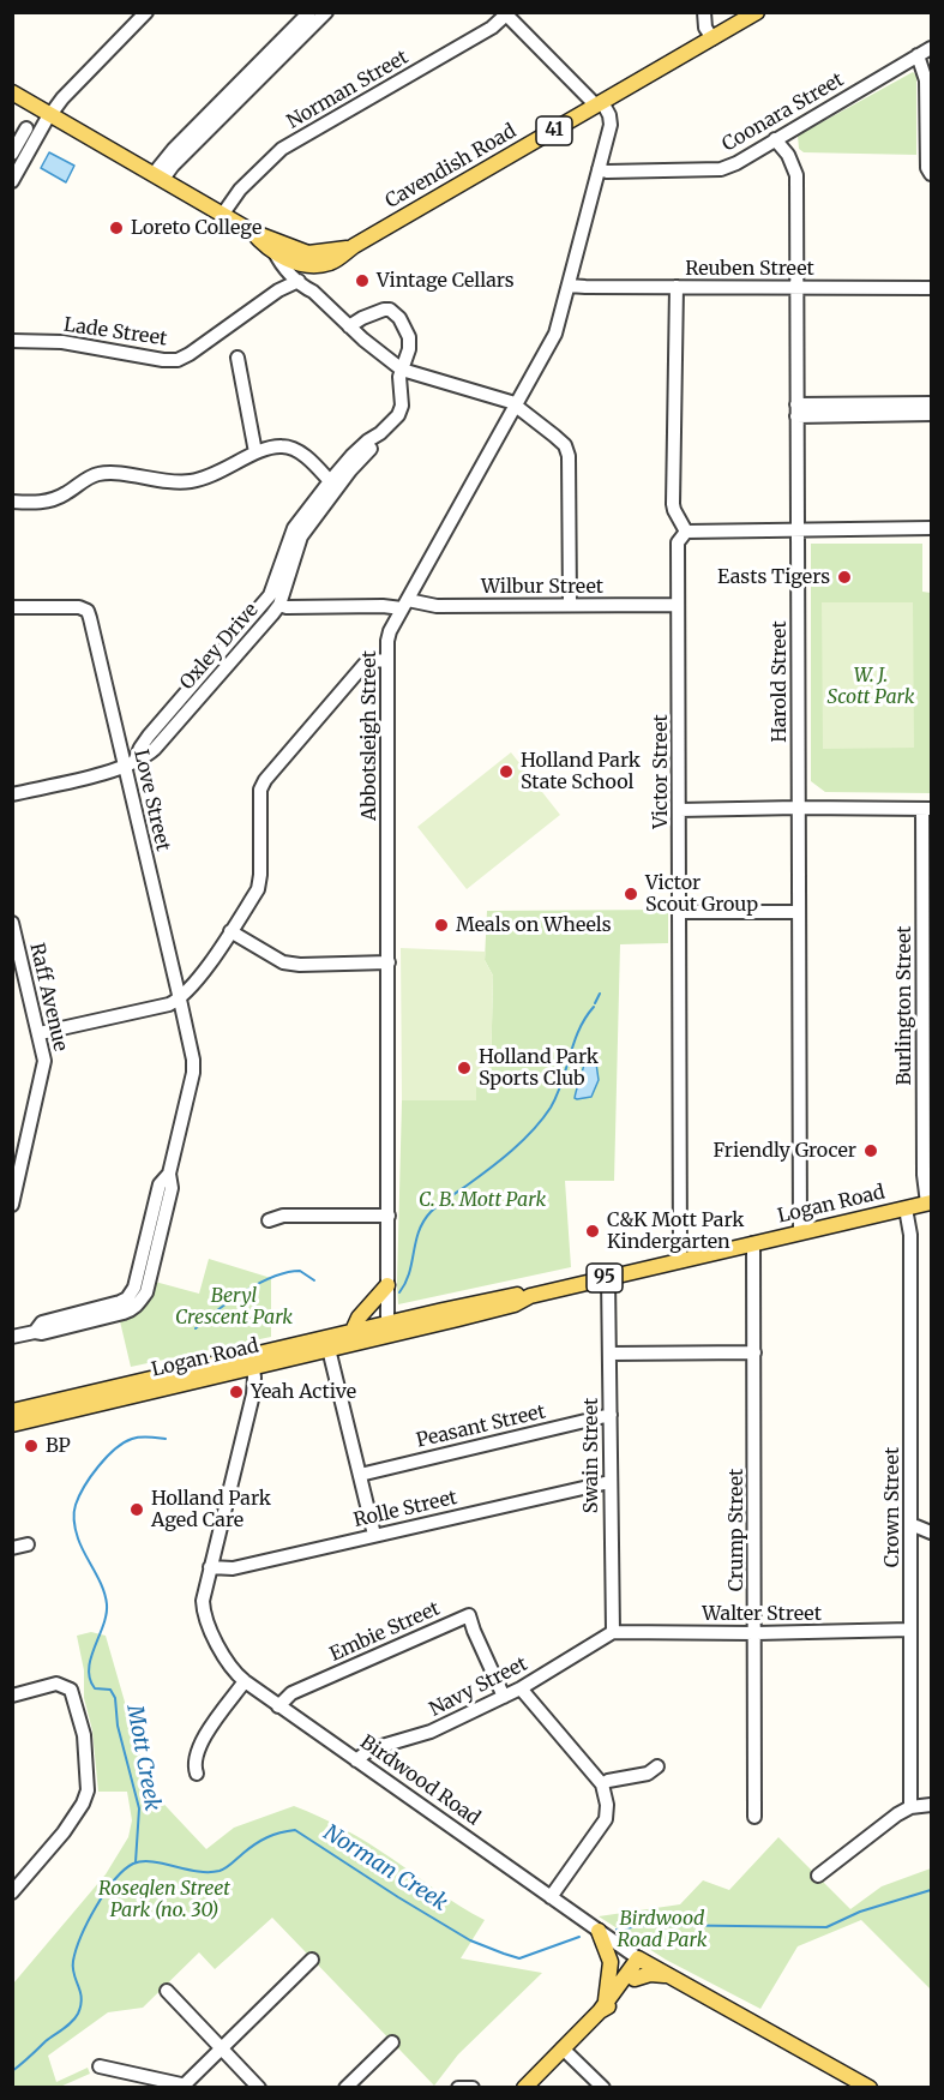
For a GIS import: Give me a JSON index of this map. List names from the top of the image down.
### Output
{
  "streets": {
    "main road": [
      "41",
      "Cavendish Road",
      "Logan Road",
      "95",
      "Birdwood Road"
    ],
    "street": [
      "Norman Street",
      "Coonara Street",
      "Reuben Street",
      "Lade Street",
      "Wilbur Street",
      "Oxley Drive",
      "Harold Street",
      "Abbotsleigh Street",
      "Victor Street",
      "Love Street",
      "Raff Avenue",
      "Burlington Street",
      "Peasant Street",
      "Swain Street",
      "Crown Street",
      "Rolle Street",
      "Crump Street",
      "Walter Street",
      "Embie Street",
      "Navy Street"
    ]
  },
  "crossings": [
    ["Norman Street", "Cavendish Road"],
    ["Coonara Street", "Harold Street"],
    ["Coonara Street", "Abbotsleigh Street"],
    ["Cavendish Road", "Lade Street"],
    ["Cavendish Road", "Abbotsleigh Street"],
    ["Reuben Street", "Harold Street"],
    ["Reuben Street", "Abbotsleigh Street"],
    ["Wilbur Street", "Oxley Drive"],
    ["Wilbur Street", "Abbotsleigh Street"],
    ["Wilbur Street", "Victor Street"],
    ["Oxley Drive", "Love Street"],
    ["Harold Street", "Logan Road"],
    ["Abbotsleigh Street", "Logan Road"],
    ["Victor Street", "Logan Road"],
    ["Burlington Street", "Logan Road"],
    ["Logan Road", "Swain Street"],
    ["Logan Road", "Crown Street"],
    ["Logan Road", "Crump Street"],
    ["Logan Road", "Birdwood Road"],
    ["Peasant Street", "Swain Street"],
    ["Swain Street", "Rolle Street"],
    ["Swain Street", "Walter Street"],
    ["Swain Street", "Navy Street"],
    ["Crown Street", "Walter Street"],
    ["Rolle Street", "Birdwood Road"],
    ["Crump Street", "Walter Street"],
    ["Walter Street", "Navy Street"],
    ["Embie Street", "Navy Street"],
    ["Embie Street", "Birdwood Road"],
    ["Navy Street", "Birdwood Road"]
  ],
  "water": ["Mott Creek", "Norman Creek"],
  "parks": [
    "W. J. Scott Park",
    "C. B. Mott Park",
    "Beryl Crescent Park",
    "Roseglen Street Park (no. 30)",
    "Birdwood Road Park"
  ],
  "places": [
    "Loreto College",
    "Vintage Cellars",
    "Easts Tigers",
    "Holland Park State School",
    "Victor Scout Group",
    "Meals on Wheels",
    "Holland Park Sports Club",
    "Friendly Grocer",
    "C&K Mott Park Kindergarten",
    "Yeah Active",
    "BP",
    "Holland Park Aged Care"
  ]
}
